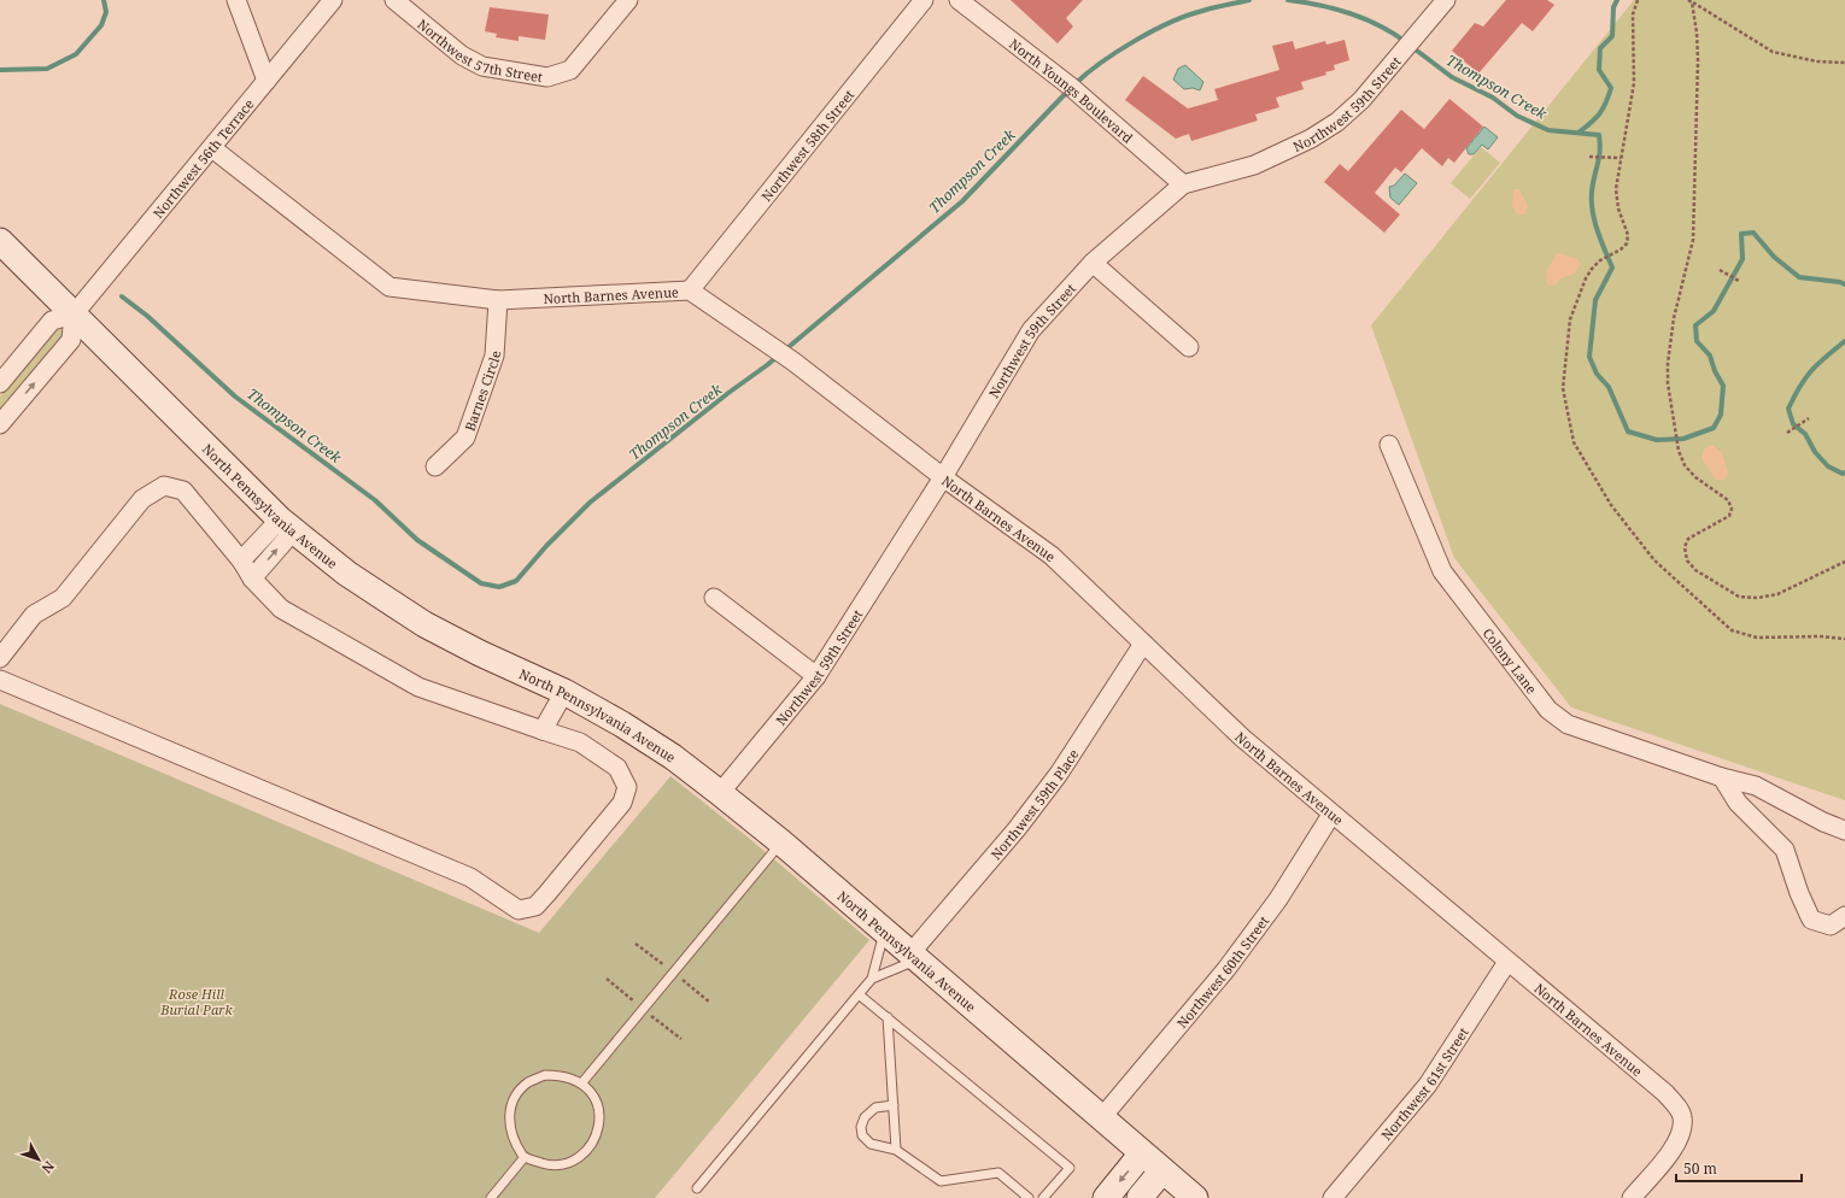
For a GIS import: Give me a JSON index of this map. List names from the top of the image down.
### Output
{
  "streets": {
    "main road": ["North Pennsylvania Avenue"],
    "street": [
      "Northwest 57th Street",
      "North Youngs Boulevard",
      "Northwest 59th Street",
      "Northwest 58th Street",
      "Northwest 56th Terrace",
      "North Barnes Avenue",
      "Barnes Circle",
      "Colony Lane",
      "Northwest 59th Place",
      "Northwest 60th Street",
      "Northwest 61st Street"
    ]
  },
  "crossings": [
    ["North Youngs Boulevard", "Northwest 59th Street"],
    ["Northwest 59th Street", "North Barnes Avenue"],
    ["Northwest 59th Street", "North Pennsylvania Avenue"],
    ["Northwest 58th Street", "North Barnes Avenue"],
    ["Northwest 56th Terrace", "North Barnes Avenue"],
    ["Northwest 56th Terrace", "North Pennsylvania Avenue"],
    ["North Barnes Avenue", "Barnes Circle"],
    ["North Barnes Avenue", "Northwest 59th Place"],
    ["North Barnes Avenue", "Northwest 60th Street"],
    ["North Barnes Avenue", "Northwest 61st Street"],
    ["North Pennsylvania Avenue", "Northwest 59th Place"],
    ["North Pennsylvania Avenue", "Northwest 60th Street"]
  ],
  "water": ["Thompson Creek"],
  "parks": ["Rose Hill Burial Park"],
  "scale_bar": "50 m",
  "north": "bottom right"
}
